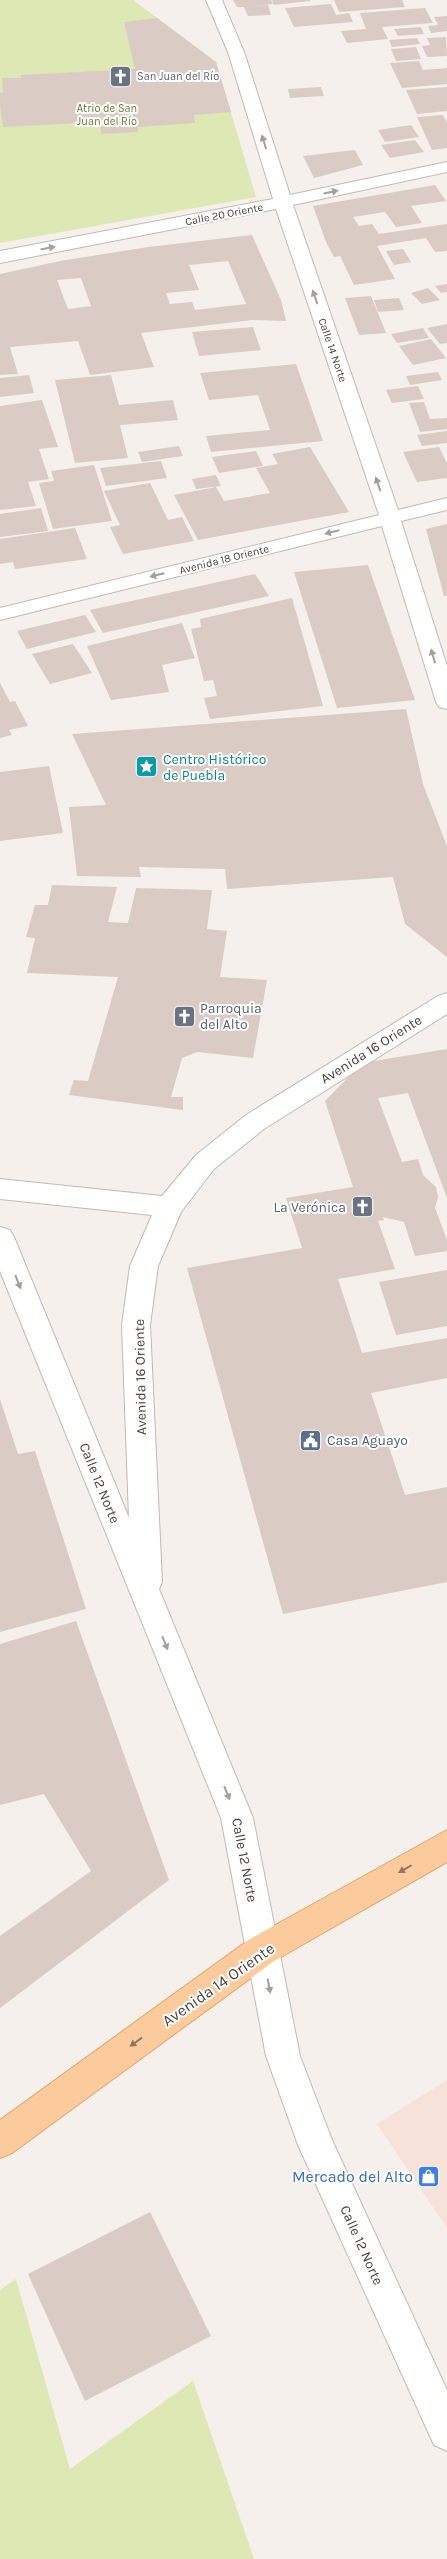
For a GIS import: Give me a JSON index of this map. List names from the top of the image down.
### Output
{
  "streets": {
    "main road": ["Avenida 14 Oriente"],
    "street": [
      "Calle 20 Oriente",
      "Calle 14 Norte",
      "Avenida 18 Oriente",
      "Avenida 16 Oriente",
      "Calle 12 Norte"
    ]
  },
  "crossings": [
    ["Calle 20 Oriente", "Calle 14 Norte"],
    ["Calle 14 Norte", "Avenida 18 Oriente"],
    ["Avenida 16 Oriente", "Calle 12 Norte"],
    ["Calle 12 Norte", "Avenida 14 Oriente"]
  ],
  "one_way": [
    "Calle 20 Oriente",
    "Calle 14 Norte",
    "Avenida 18 Oriente",
    "Calle 12 Norte",
    "Avenida 14 Oriente"
  ],
  "parks": ["Atrio de San Juan del Río"],
  "places": {
    "church": ["San Juan del Río", "Parroquia del Alto", "La Verónica"],
    "place": ["Centro Histórico de Puebla"],
    "public building": ["Casa Aguayo"],
    "shop": ["Mercado del Alto"]
  }
}
